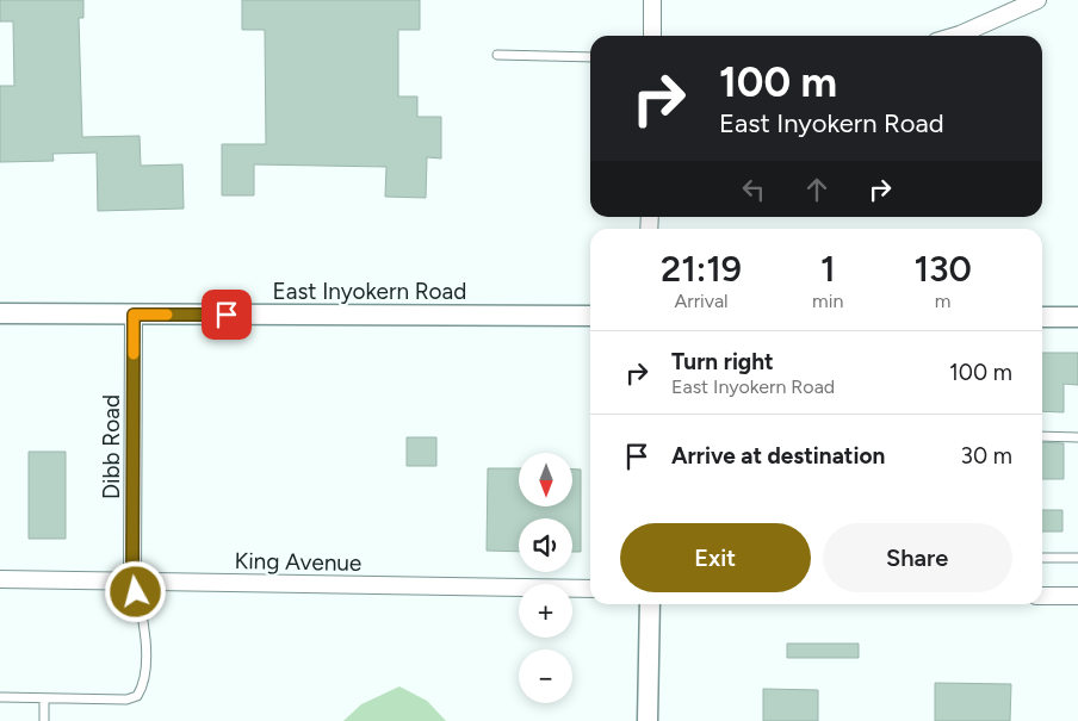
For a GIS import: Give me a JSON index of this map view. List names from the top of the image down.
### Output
{
  "streets": {
    "street": ["East Inyokern Road", "Dibb Road", "King Avenue"]
  },
  "crossings": [
    ["East Inyokern Road", "Dibb Road"],
    ["Dibb Road", "King Avenue"]
  ],
  "north": "bottom",
  "page": {
    "turn": ["100 m", "East Inyokern Road"],
    "eta": [
      "21:19",
      "Arrival",
      "1",
      "min",
      "130",
      "m"
    ],
    "list": [
      {
        "name": "Turn right",
        "note": "East Inyokern Road",
        "value": "100 m"
      },
      {
        "name": "Arrive at destination",
        "value": "30 m"
      }
    ],
    "map_buttons": ["+", "−"],
    "buttons": ["Exit", "Share"]
  }
}
